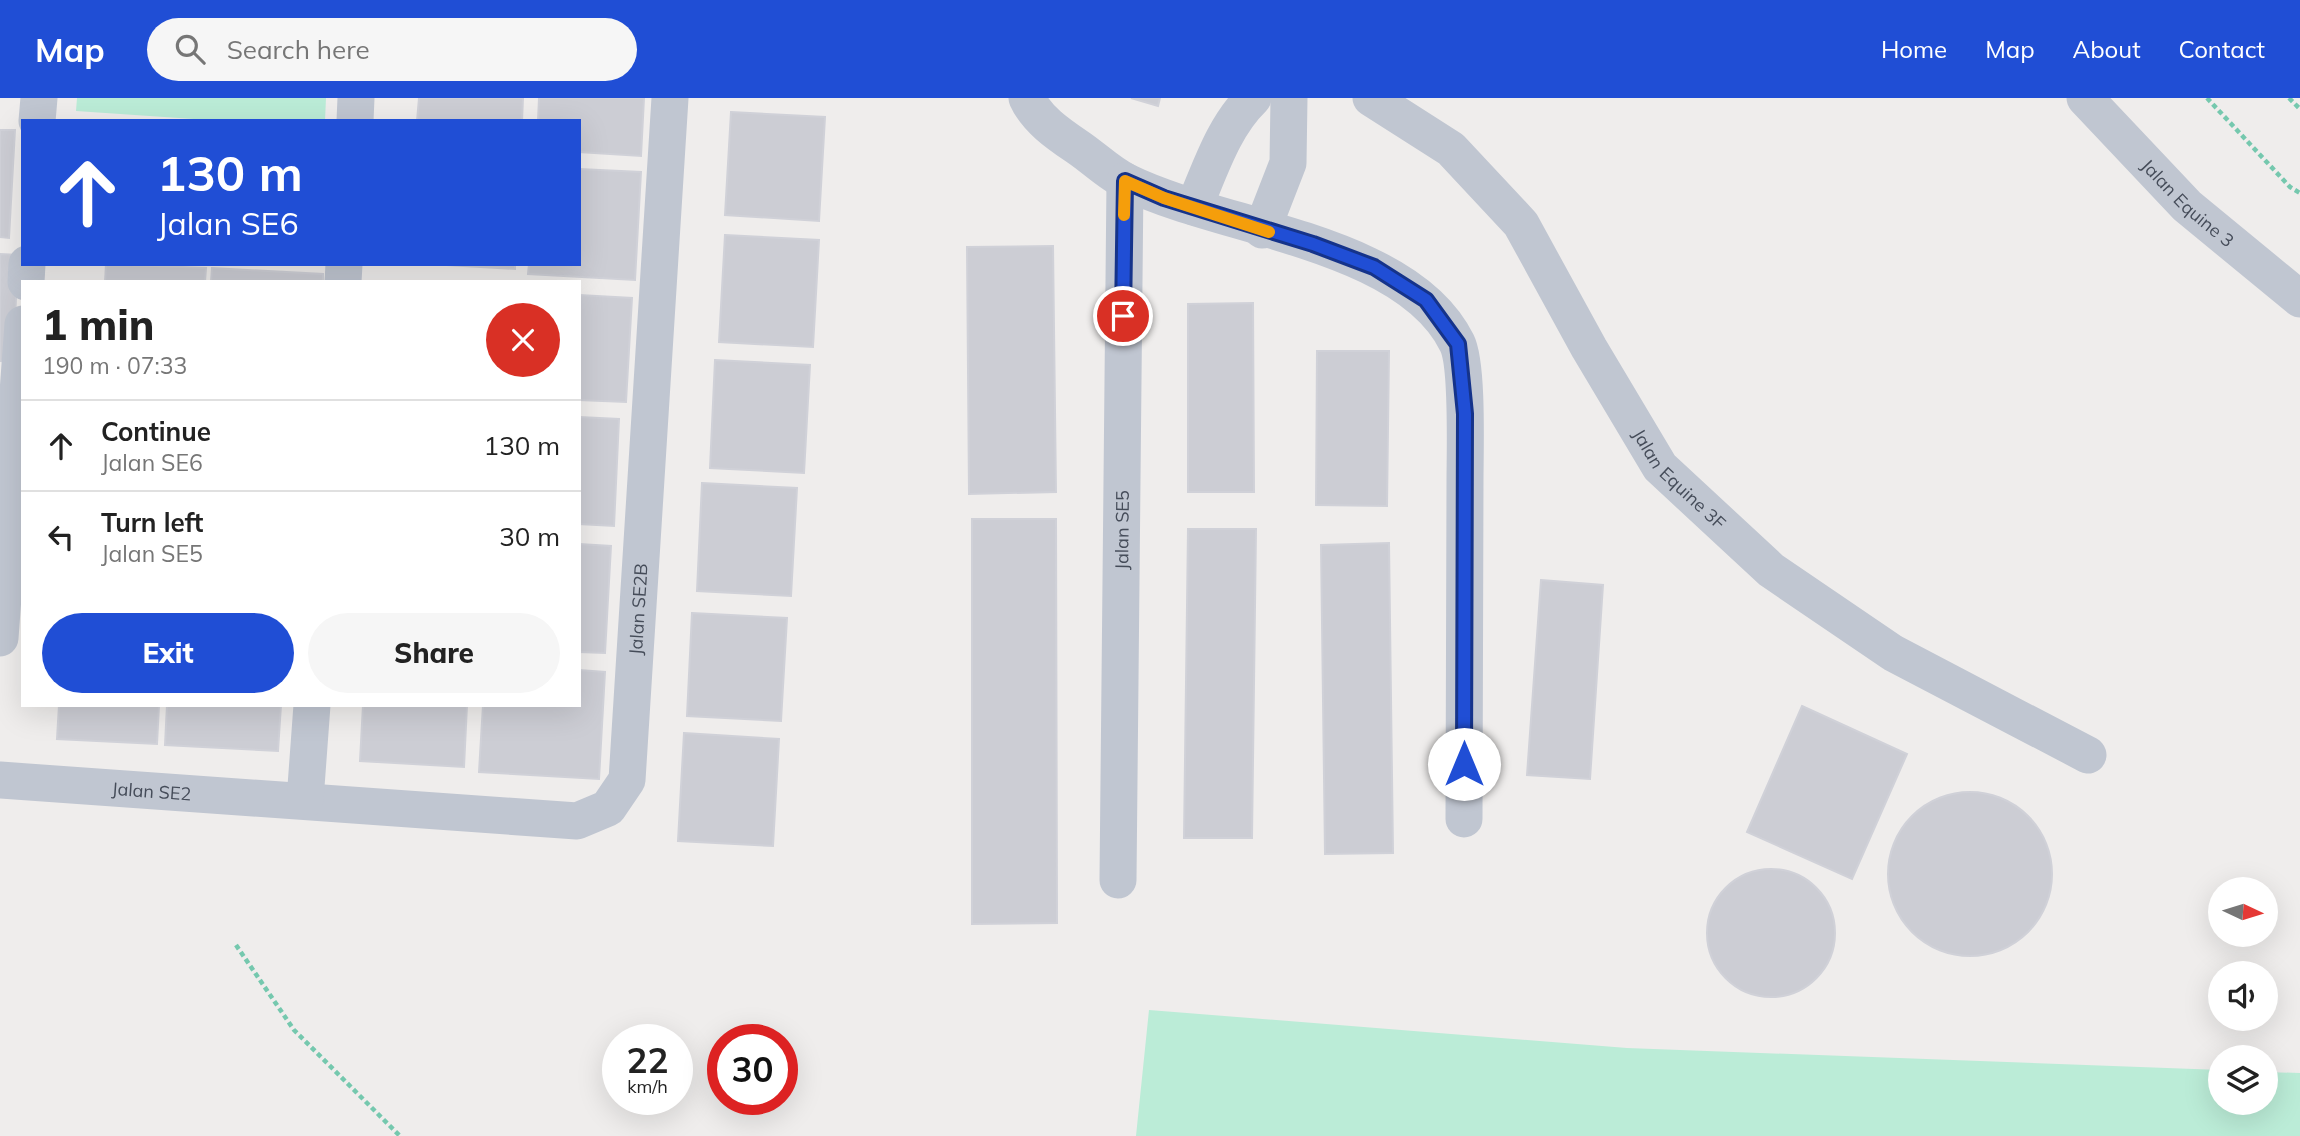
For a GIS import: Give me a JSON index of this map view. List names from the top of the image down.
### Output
{
  "streets": {
    "street": [
      "Jalan Equine 3",
      "Jalan Equine 3F",
      "Jalan SE5",
      "Jalan SE2B",
      "Jalan SE2"
    ]
  },
  "crossings": [
    ["Jalan SE2B", "Jalan SE2"]
  ],
  "north": "right",
  "page": {
    "header": "Map",
    "search": "Search here",
    "nav": [
      "Home",
      "Map",
      "About",
      "Contact"
    ],
    "turn": ["130 m", "Jalan SE6"],
    "heading": ["1 min", "190 m · 07:33"],
    "list": [
      {
        "name": "Continue",
        "note": "Jalan SE6",
        "value": "130 m"
      },
      {
        "name": "Turn left",
        "note": "Jalan SE5",
        "value": "30 m"
      }
    ],
    "buttons": ["Exit", "Share"],
    "speed": "22 km/h",
    "limit": "30"
  }
}
